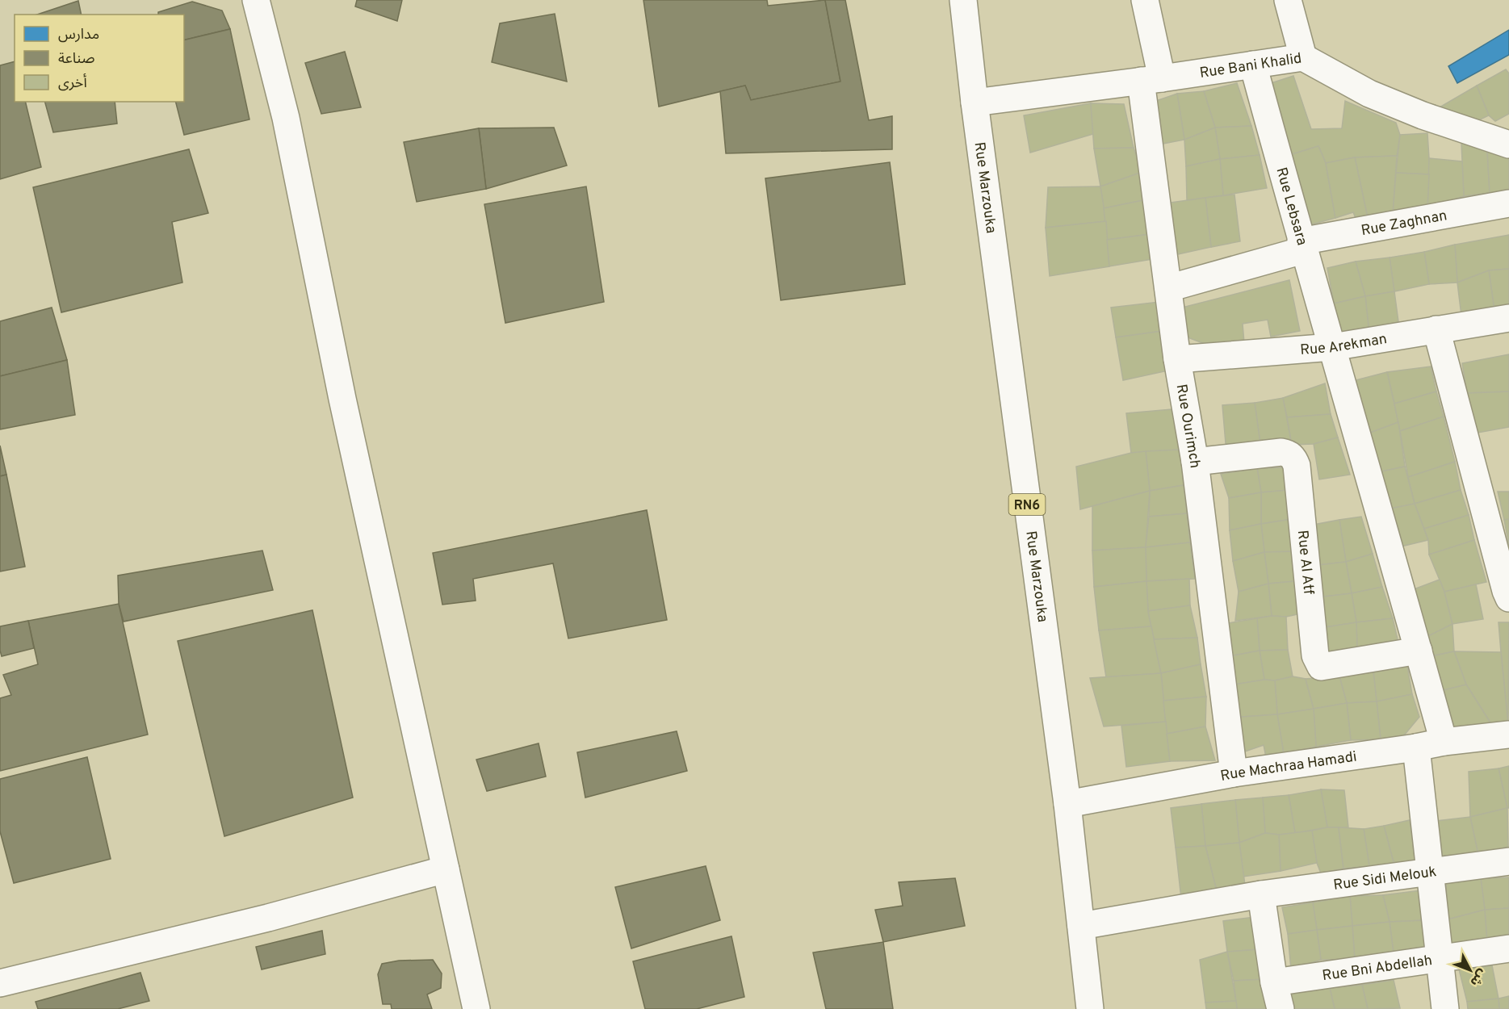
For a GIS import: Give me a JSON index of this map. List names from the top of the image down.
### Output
{
  "streets": {
    "street": [
      "Rue Bani Khalid",
      "Rue Marzouka",
      "Rue Lebsara",
      "Rue Zaghnan",
      "Rue Arekman",
      "Rue Ourimch",
      "RN6",
      "Rue Al Atf",
      "Rue Machraa Hamadi",
      "Rue Sidi Melouk",
      "Rue Bni Abdellah"
    ]
  },
  "crossings": [
    ["Rue Bani Khalid", "Rue Marzouka"],
    ["Rue Bani Khalid", "Rue Lebsara"],
    ["Rue Bani Khalid", "Rue Ourimch"],
    ["Rue Marzouka", "Rue Machraa Hamadi"],
    ["Rue Marzouka", "Rue Sidi Melouk"],
    ["Rue Lebsara", "Rue Zaghnan"],
    ["Rue Lebsara", "Rue Arekman"],
    ["Rue Lebsara", "Rue Al Atf"],
    ["Rue Lebsara", "Rue Machraa Hamadi"],
    ["Rue Zaghnan", "Rue Ourimch"],
    ["Rue Arekman", "Rue Ourimch"],
    ["Rue Ourimch", "Rue Al Atf"],
    ["Rue Ourimch", "Rue Machraa Hamadi"]
  ],
  "legend": ["مدارس", "صناعة", "أخرى"],
  "north": "bottom right"
}
